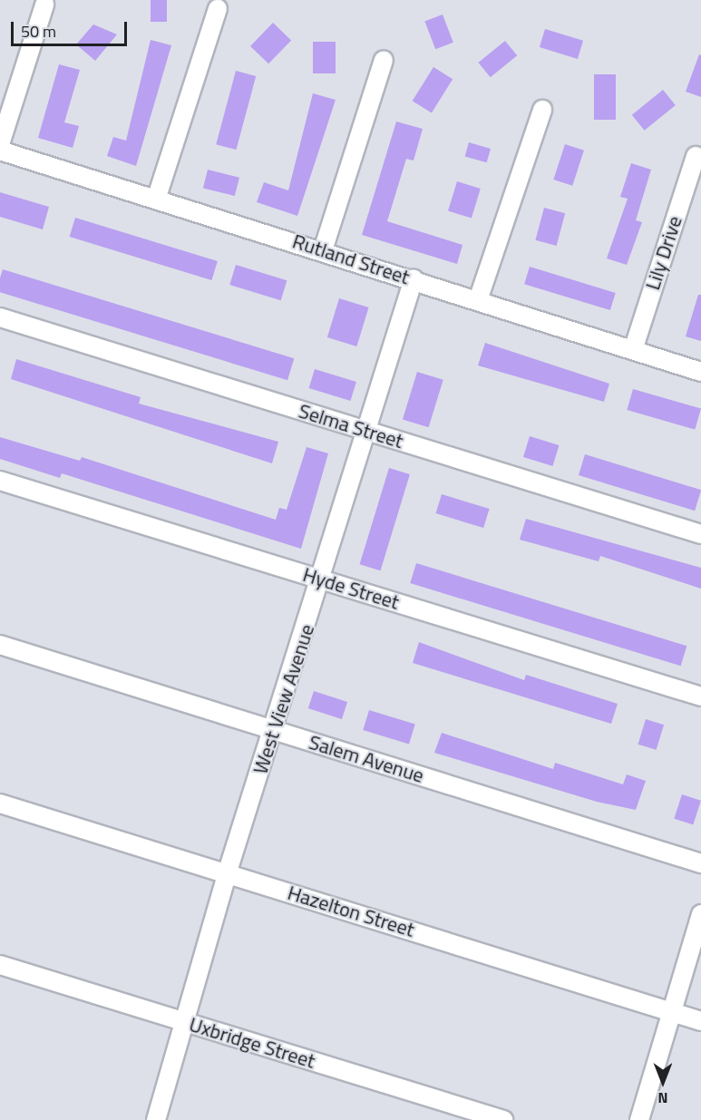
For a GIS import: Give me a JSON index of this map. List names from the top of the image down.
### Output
{
  "streets": {
    "street": [
      "Lily Drive",
      "Rutland Street",
      "Selma Street",
      "Hyde Street",
      "West View Avenue",
      "Salem Avenue",
      "Hazelton Street",
      "Uxbridge Street"
    ]
  },
  "crossings": [
    ["Lily Drive", "Rutland Street"],
    ["Rutland Street", "West View Avenue"],
    ["Selma Street", "West View Avenue"],
    ["Hyde Street", "West View Avenue"],
    ["West View Avenue", "Salem Avenue"],
    ["West View Avenue", "Hazelton Street"],
    ["West View Avenue", "Uxbridge Street"]
  ],
  "scale_bar": "50 m",
  "north": "bottom"
}
